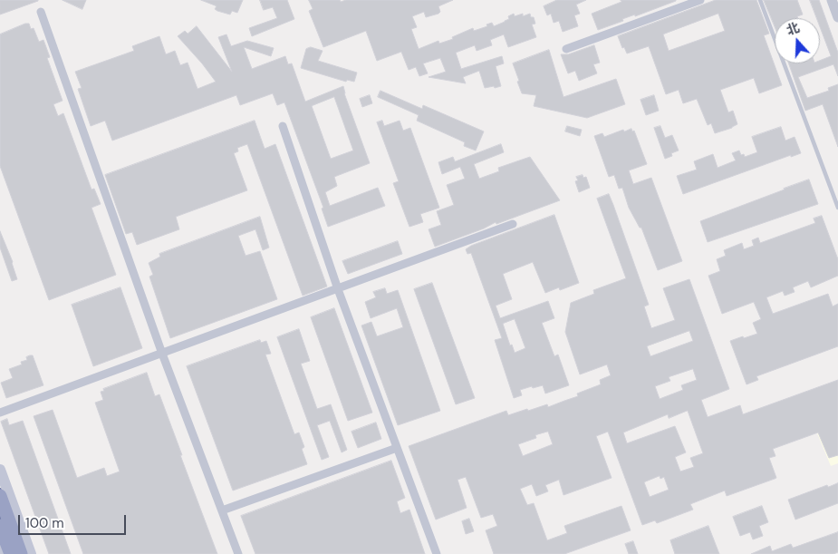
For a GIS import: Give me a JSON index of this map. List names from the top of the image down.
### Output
{
  "scale_bar": "100 m",
  "north": "top"
}
